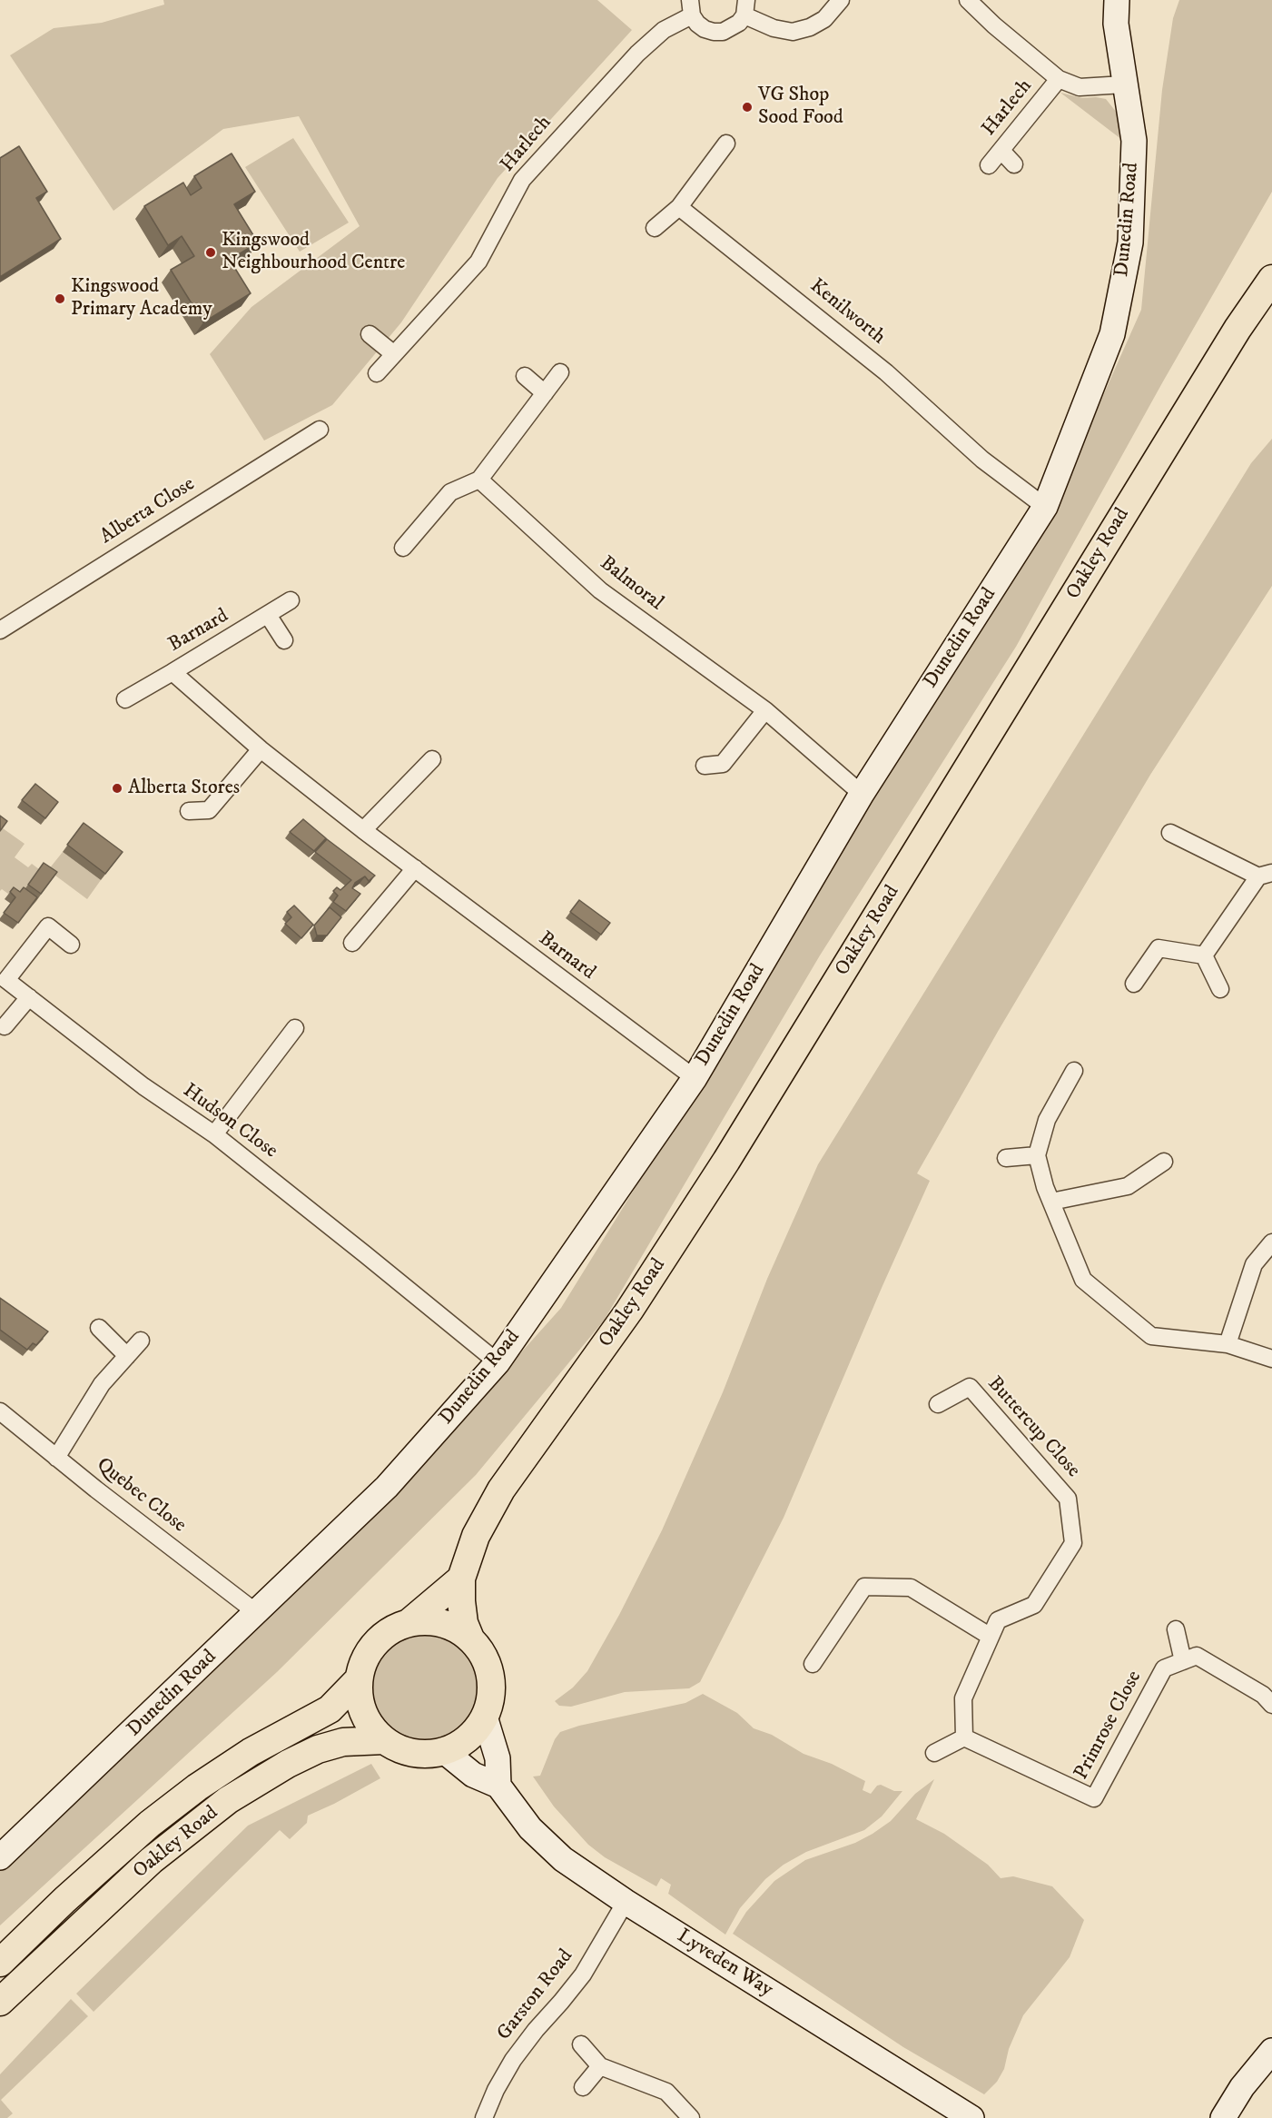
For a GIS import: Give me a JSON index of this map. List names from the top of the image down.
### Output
{
  "streets": {
    "main road": ["Oakley Road"],
    "street": [
      "Harlech",
      "Dunedin Road",
      "Kenilworth",
      "Alberta Close",
      "Balmoral",
      "Barnard",
      "Hudson Close",
      "Buttercup Close",
      "Quebec Close",
      "Primrose Close",
      "Lyveden Way",
      "Garston Road"
    ]
  },
  "crossings": [
    ["Harlech", "Dunedin Road"],
    ["Dunedin Road", "Kenilworth"],
    ["Dunedin Road", "Balmoral"],
    ["Dunedin Road", "Barnard"],
    ["Dunedin Road", "Hudson Close"],
    ["Dunedin Road", "Quebec Close"],
    ["Buttercup Close", "Primrose Close"],
    ["Lyveden Way", "Garston Road"]
  ],
  "places": [
    "VG Shop Sood Food",
    "Kingswood Neighbourhood Centre",
    "Kingswood Primary Academy",
    "Alberta Stores"
  ]
}
